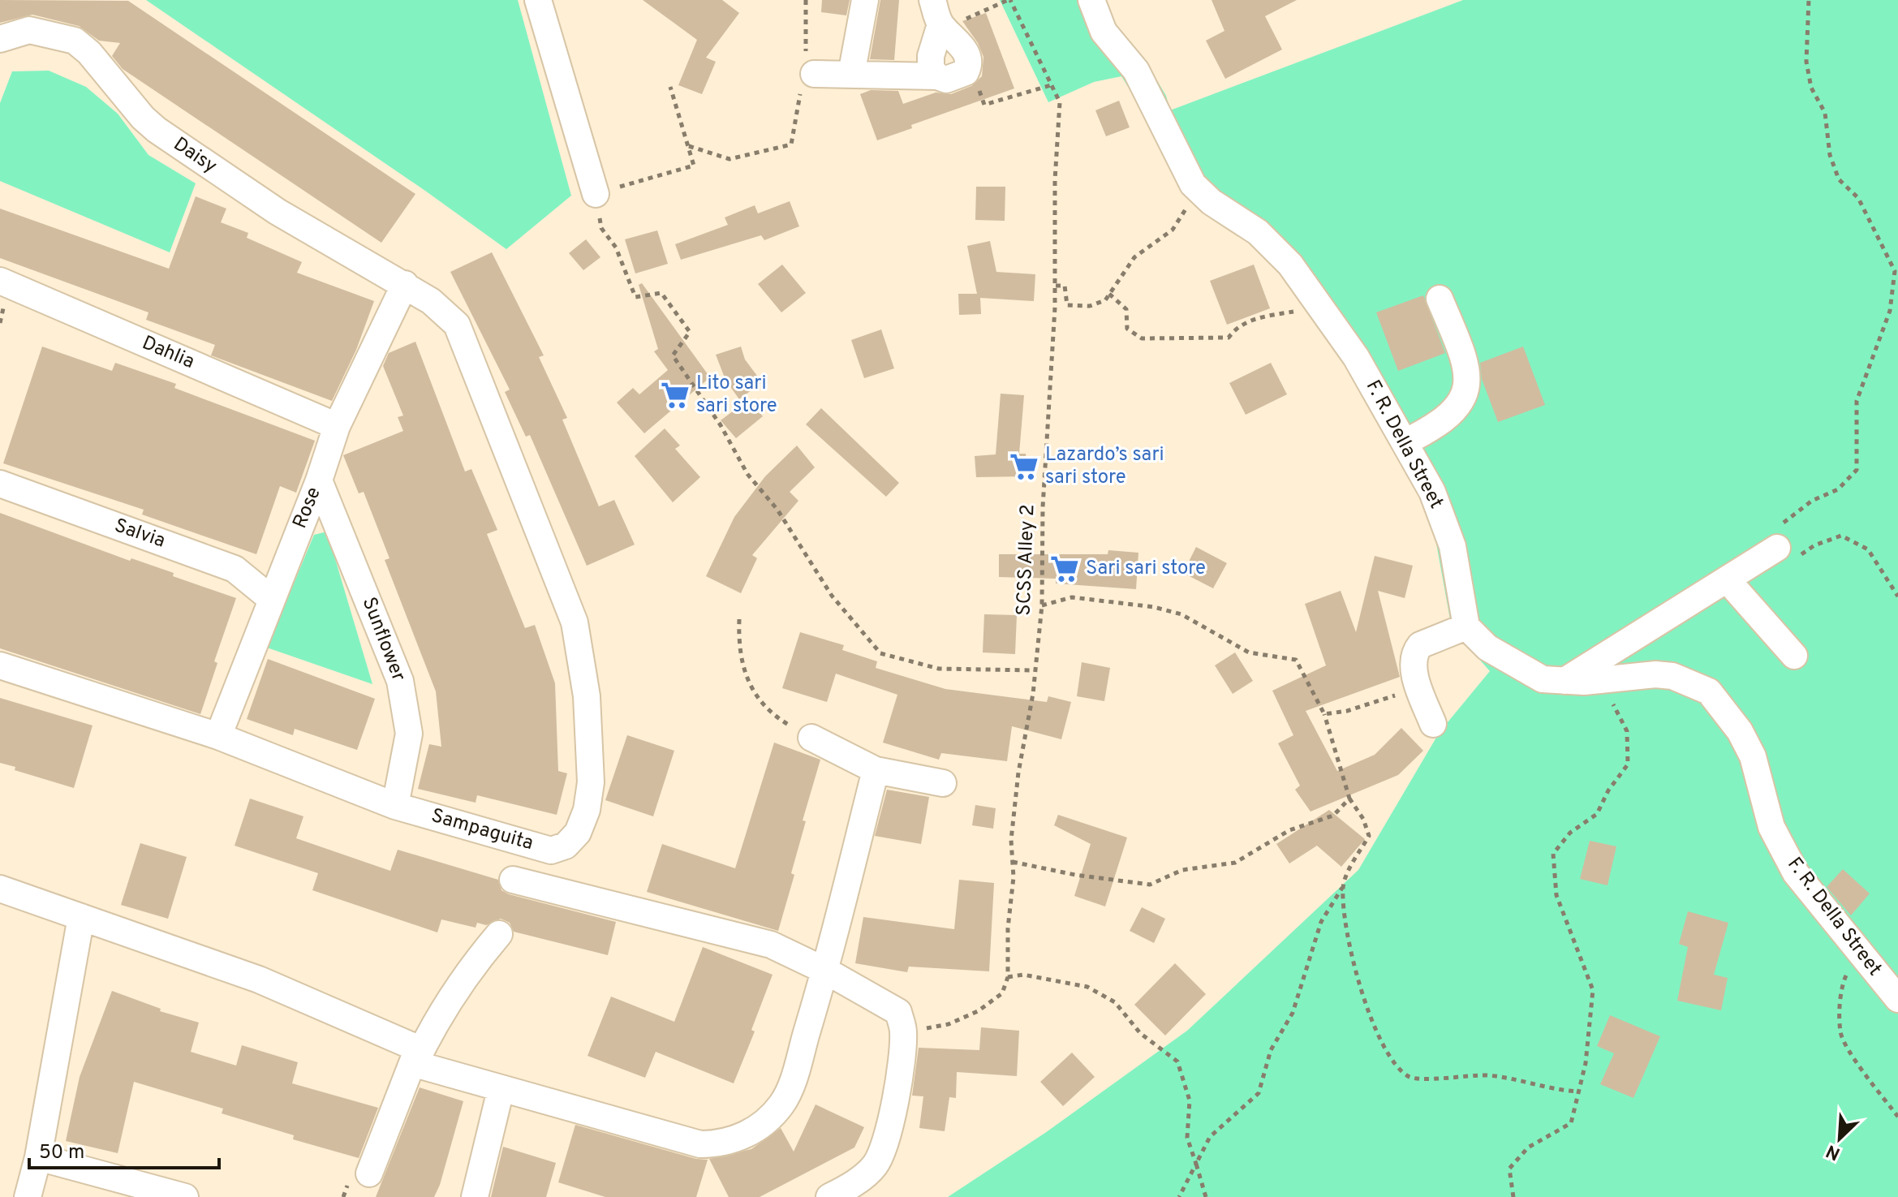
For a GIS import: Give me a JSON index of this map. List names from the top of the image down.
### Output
{
  "streets": {
    "street": [
      "Daisy",
      "Dahlia",
      "F. R. Della Street",
      "Rose",
      "Salvia",
      "Sunflower",
      "Sampaguita"
    ],
    "path": ["SCSS Alley 2"]
  },
  "crossings": [
    ["Daisy", "Rose"],
    ["Daisy", "Sampaguita"],
    ["Dahlia", "Rose"],
    ["Rose", "Salvia"],
    ["Rose", "Sunflower"],
    ["Rose", "Sampaguita"],
    ["Sunflower", "Sampaguita"]
  ],
  "places": {
    "supermarket": ["Lito sari sari store", "Lazardo’s sari sari store", "Sari sari store"]
  },
  "scale_bar": "50 m",
  "north": "bottom left"
}
